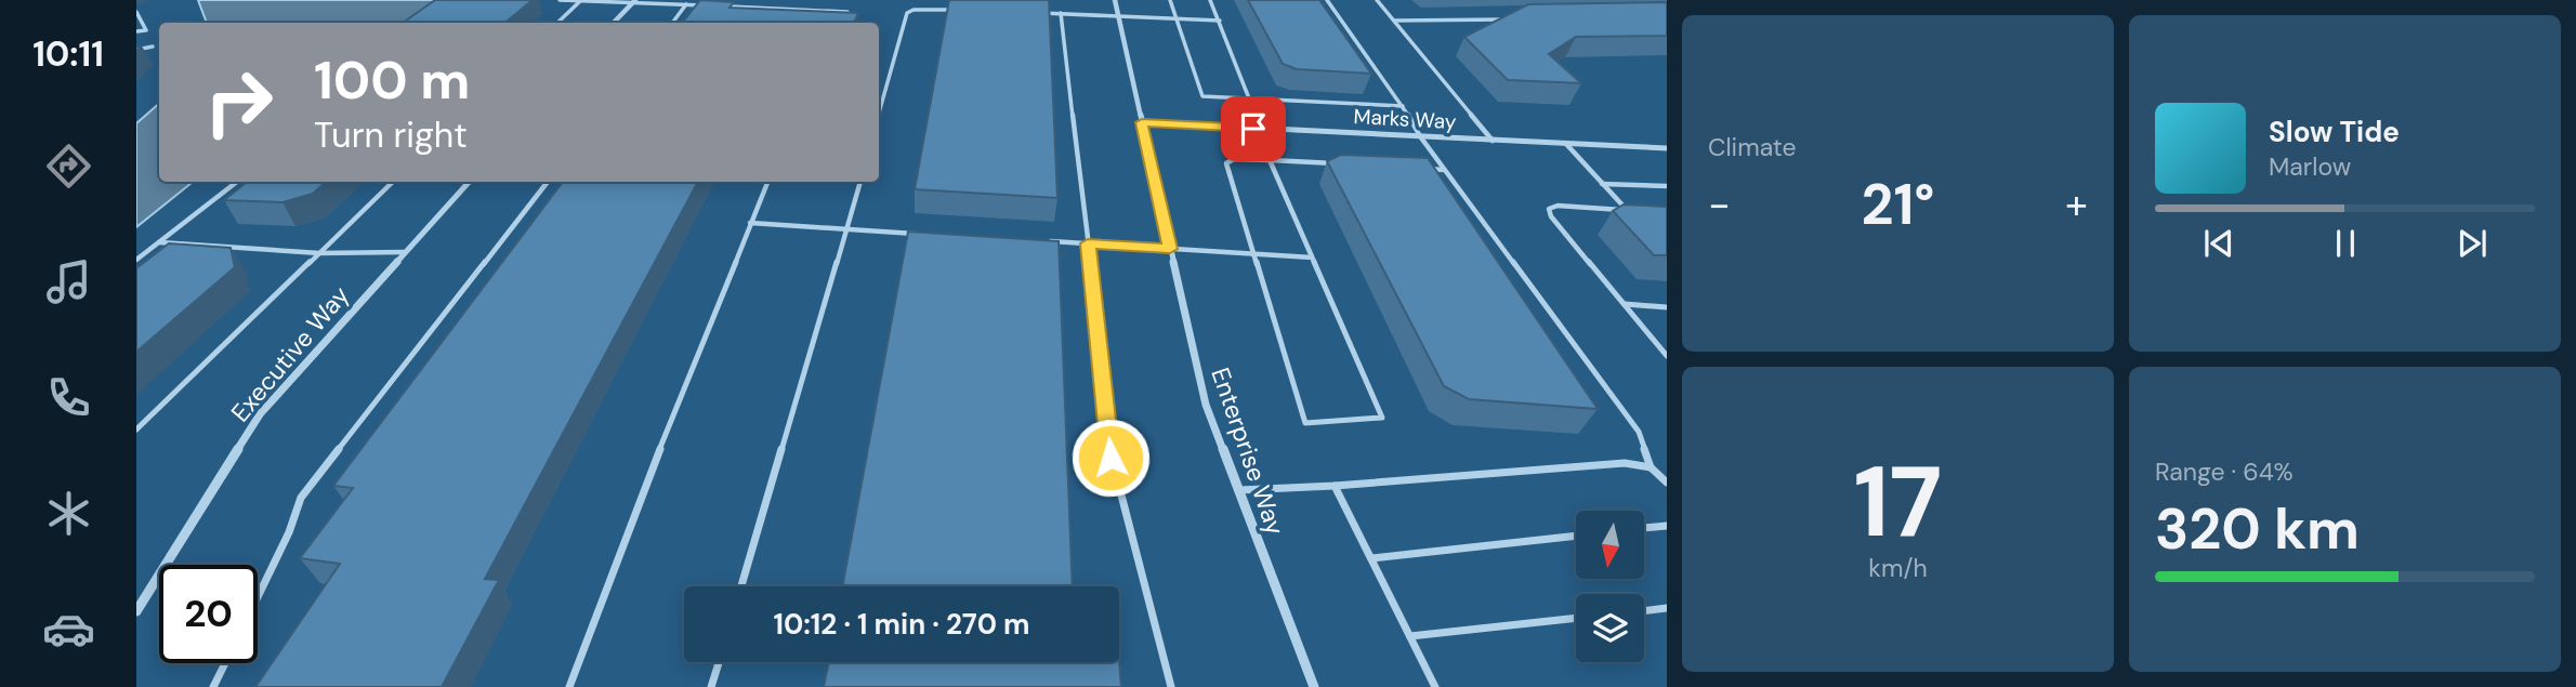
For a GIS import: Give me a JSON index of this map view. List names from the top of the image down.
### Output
{
  "streets": {
    "street": ["Marks Way", "Executive Way", "Enterprise Way"]
  },
  "crossings": [
    ["Marks Way", "Enterprise Way"]
  ],
  "north": "bottom",
  "page": {
    "tabs": "10:11",
    "tile": [
      "Climate",
      ["17", "km/h"],
      ["Range · 64%", "320 km"]
    ],
    "turn": ["100 m", "Turn right"],
    "song": ["Slow Tide", "Marlow"],
    "heat": ["−", "21°", "+"],
    "limit": "20",
    "trip": "10:12 · 1 min · 270 m"
  }
}
